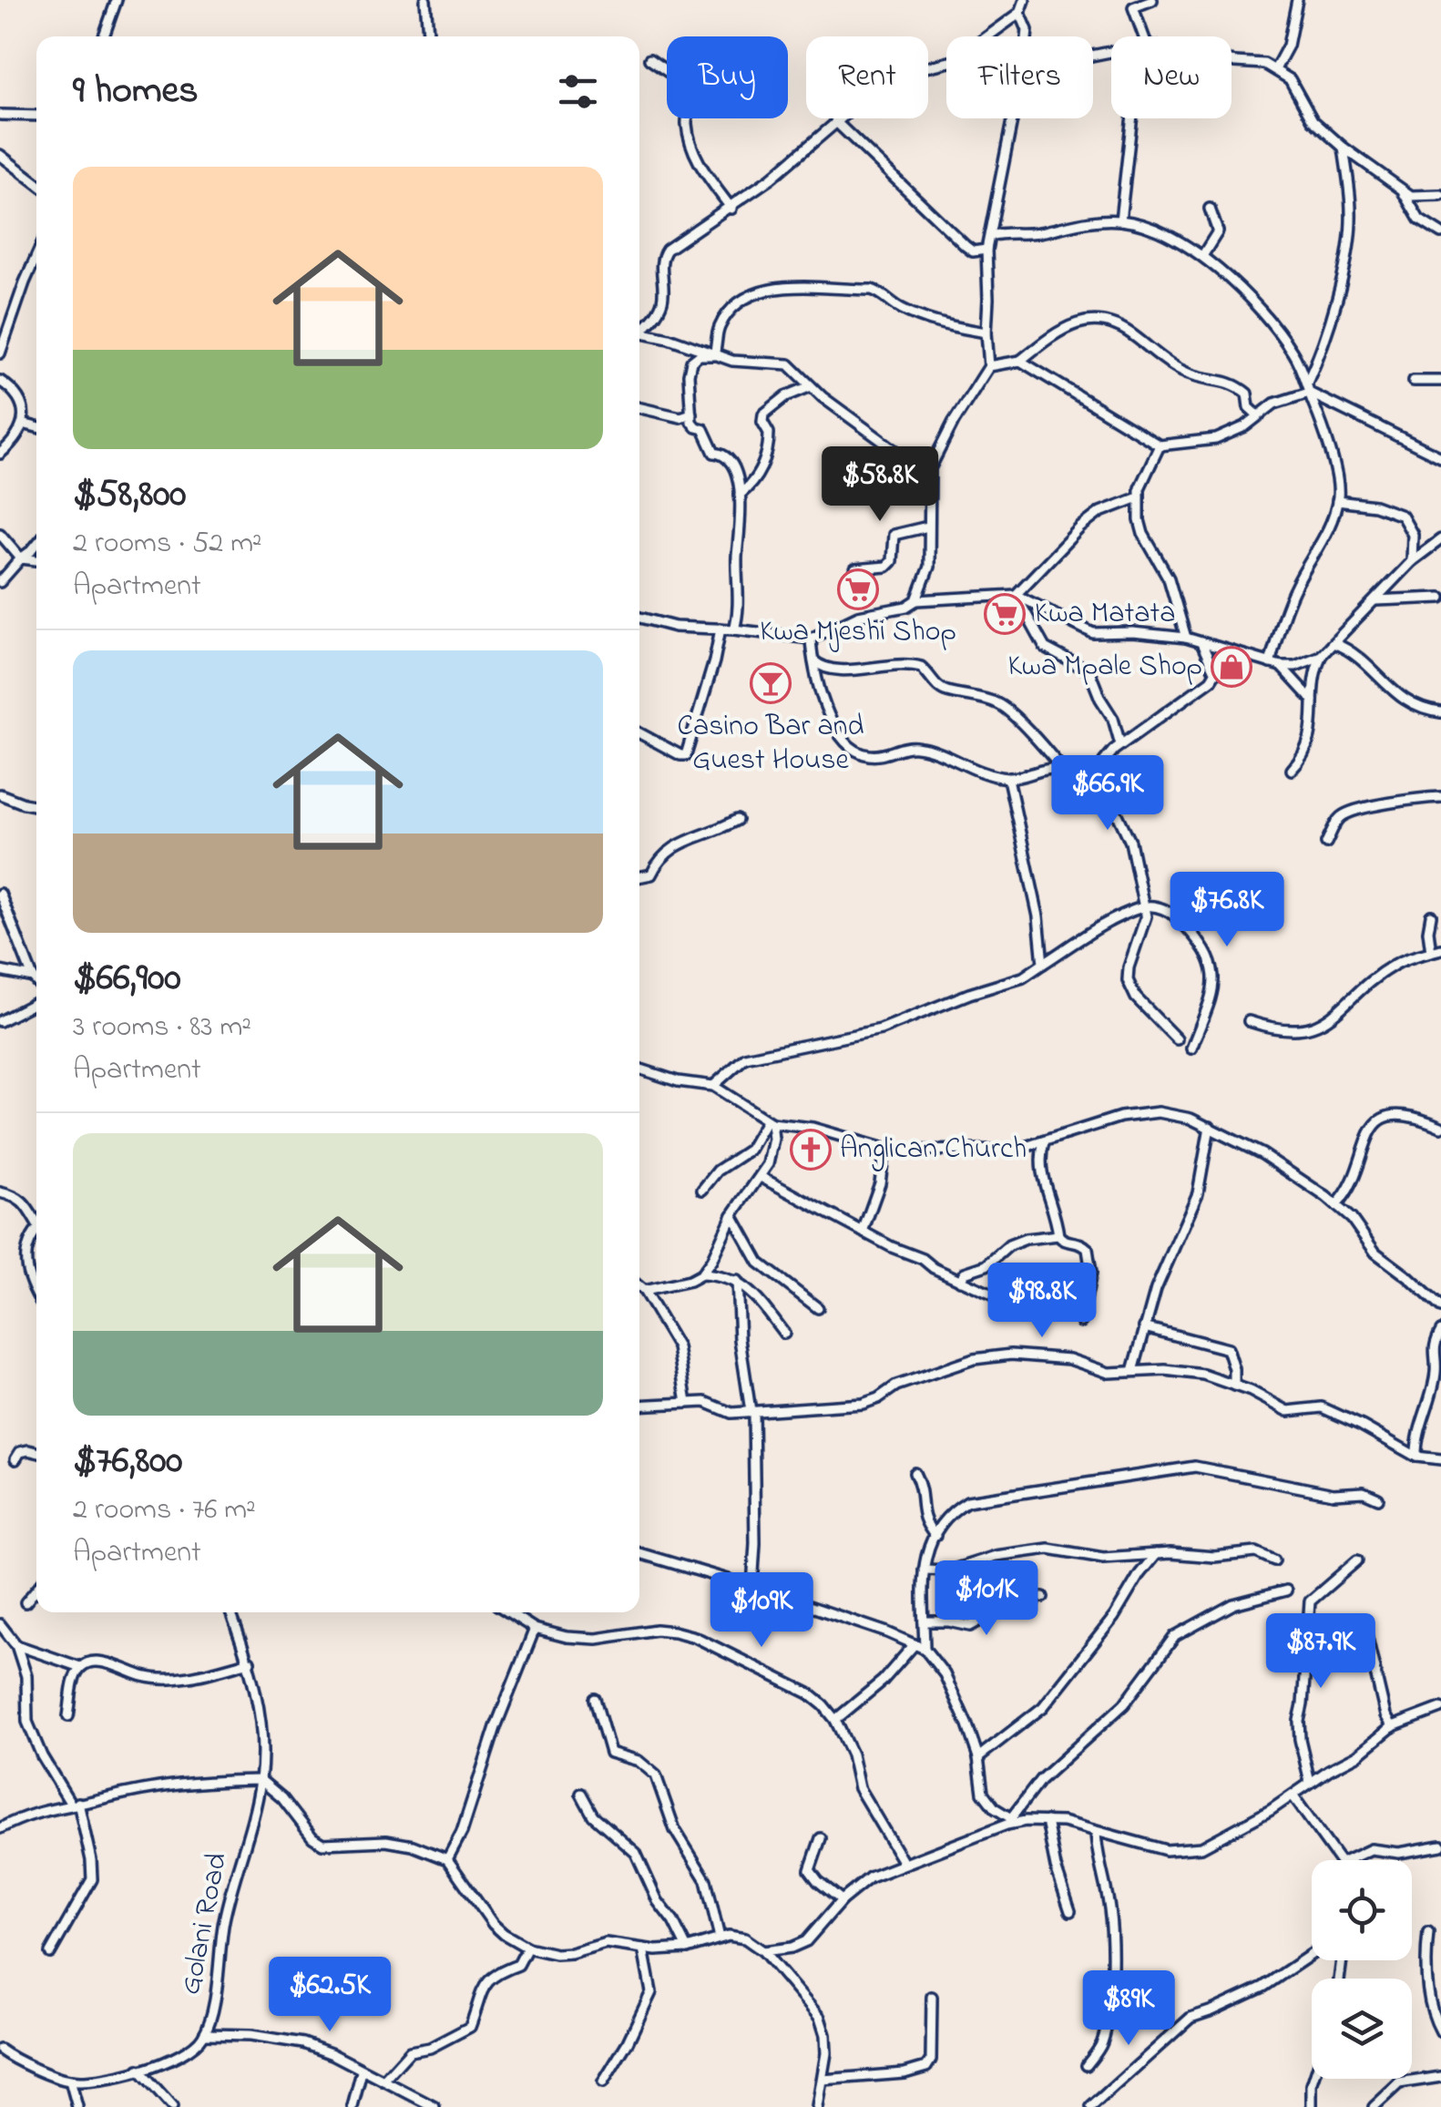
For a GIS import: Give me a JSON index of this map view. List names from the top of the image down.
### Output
{
  "streets": {
    "street": ["Golani Road"]
  },
  "places": {
    "supermarket": ["Kwa Mjeshi Shop", "Kwa Matata"],
    "shop": ["Kwa Mpale Shop"],
    "bar": ["Casino Bar and Guest House"],
    "church": ["Anglican Church"]
  },
  "page": {
    "chip": [
      "Buy",
      "Rent",
      "Filters",
      "New"
    ],
    "heading": "9 homes",
    "list": [
      {
        "name": "$58,800",
        "note": "2 rooms · 52 m² · Apartment"
      },
      {
        "name": "$66,900",
        "note": "3 rooms · 83 m² · Apartment"
      },
      {
        "name": "$76,800",
        "note": "2 rooms · 76 m² · Apartment"
      }
    ],
    "price": [
      "$58.8K",
      "$66.9K",
      "$76.8K",
      "$98.8K",
      "$101K",
      "$109K",
      "$87.9K",
      "$62.5K",
      "$89K"
    ]
  }
}
